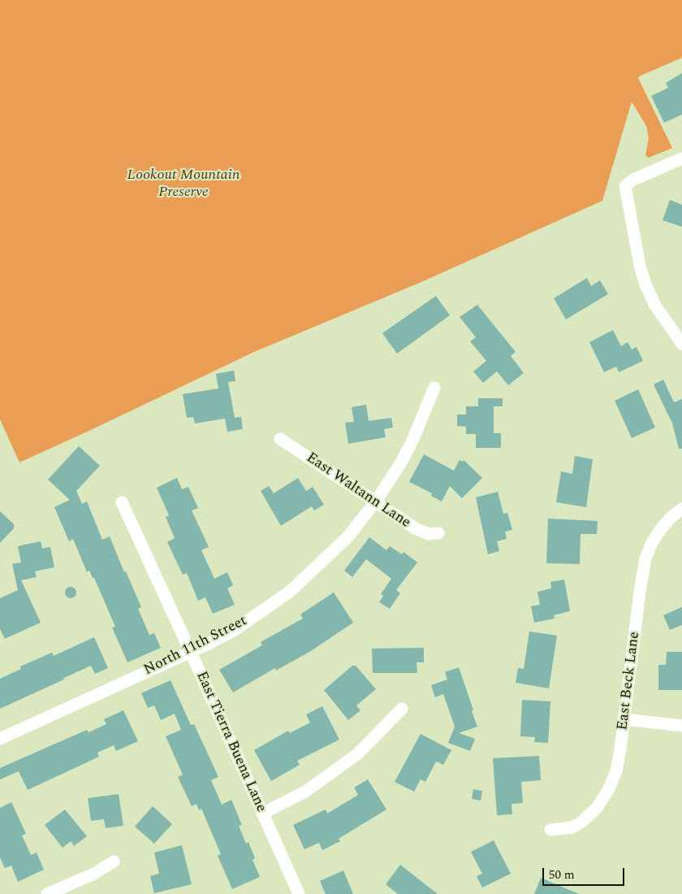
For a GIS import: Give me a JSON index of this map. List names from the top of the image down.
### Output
{
  "streets": {
    "street": [
      "East Waltann Lane",
      "North 11th Street",
      "East Beck Lane",
      "East Tierra Buena Lane"
    ]
  },
  "crossings": [
    ["East Waltann Lane", "North 11th Street"],
    ["North 11th Street", "East Tierra Buena Lane"]
  ],
  "parks": ["Lookout Mountain Preserve"],
  "scale_bar": "50 m"
}
